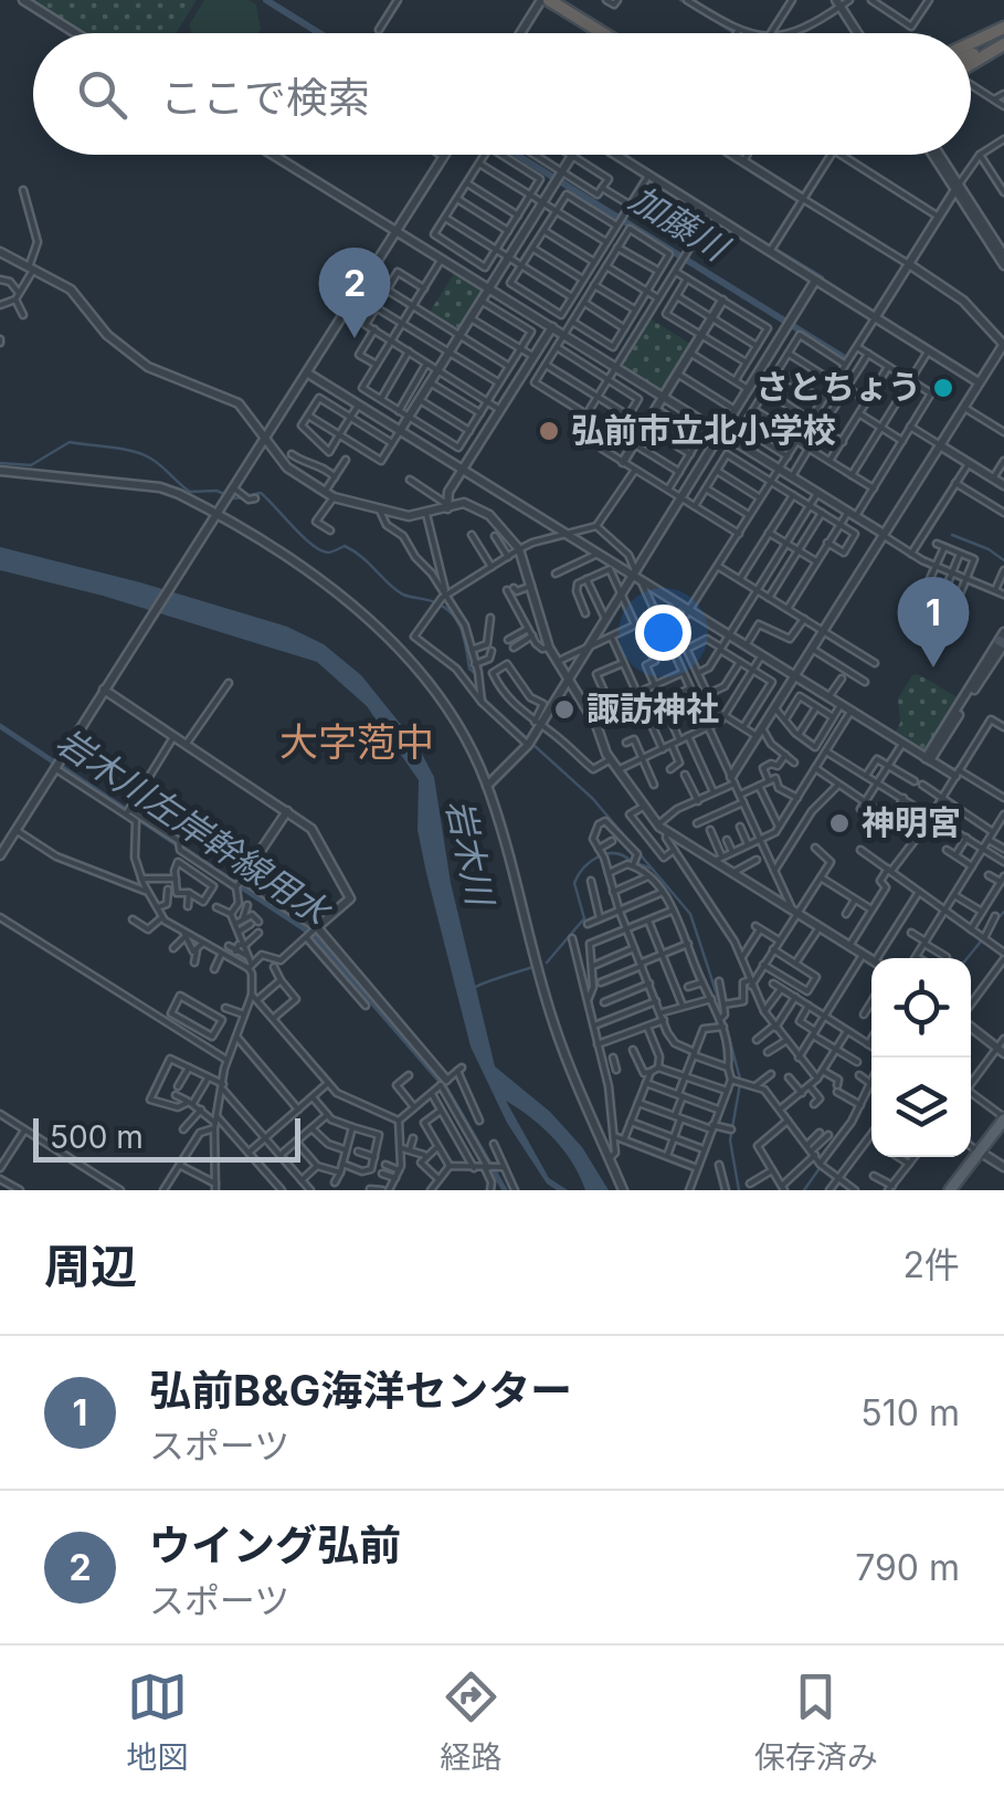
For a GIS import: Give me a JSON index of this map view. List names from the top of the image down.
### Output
{
  "districts": ["大字萢中"],
  "water": ["加藤川", "岩木川左岸幹線用水", "岩木川"],
  "places": [
    "さとちょう",
    "弘前市立北小学校",
    "諏訪神社",
    "神明宮"
  ],
  "scale_bar": "500 m",
  "page": {
    "search": "ここで検索",
    "pins": ["2", "1"],
    "scale": "500 m",
    "heading": ["周辺", "2件"],
    "list": [
      {
        "mark": "1",
        "name": "弘前B&G海洋センター",
        "note": "スポーツ",
        "value": "510 m"
      },
      {
        "mark": "2",
        "name": "ウイング弘前",
        "note": "スポーツ",
        "value": "790 m"
      }
    ],
    "nav": ["地図", "経路", "保存済み"]
  }
}
